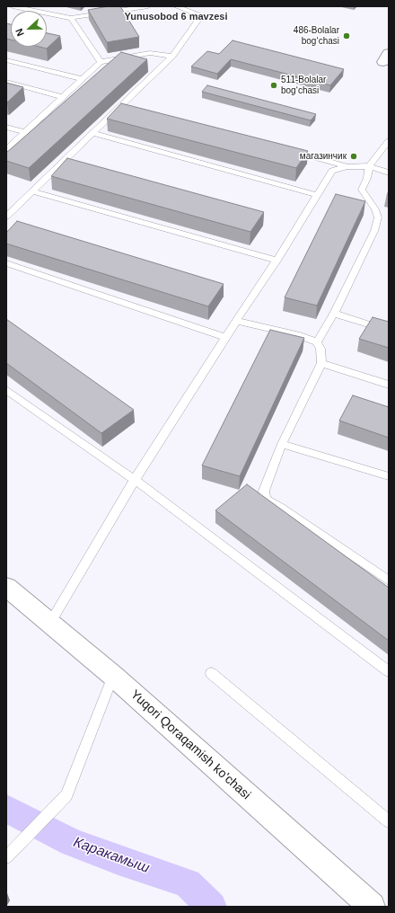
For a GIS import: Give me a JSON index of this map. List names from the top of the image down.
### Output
{
  "streets": {
    "street": ["Yuqori Qoraqamish ko'chasi"]
  },
  "districts": ["Yunusobod 6 mavzesi"],
  "water": ["Каракамыш"],
  "places": ["486-Bolalar bogʻchasi", "511-Bolalar bogʻchasi", "магазинчик"],
  "north": "left"
}
